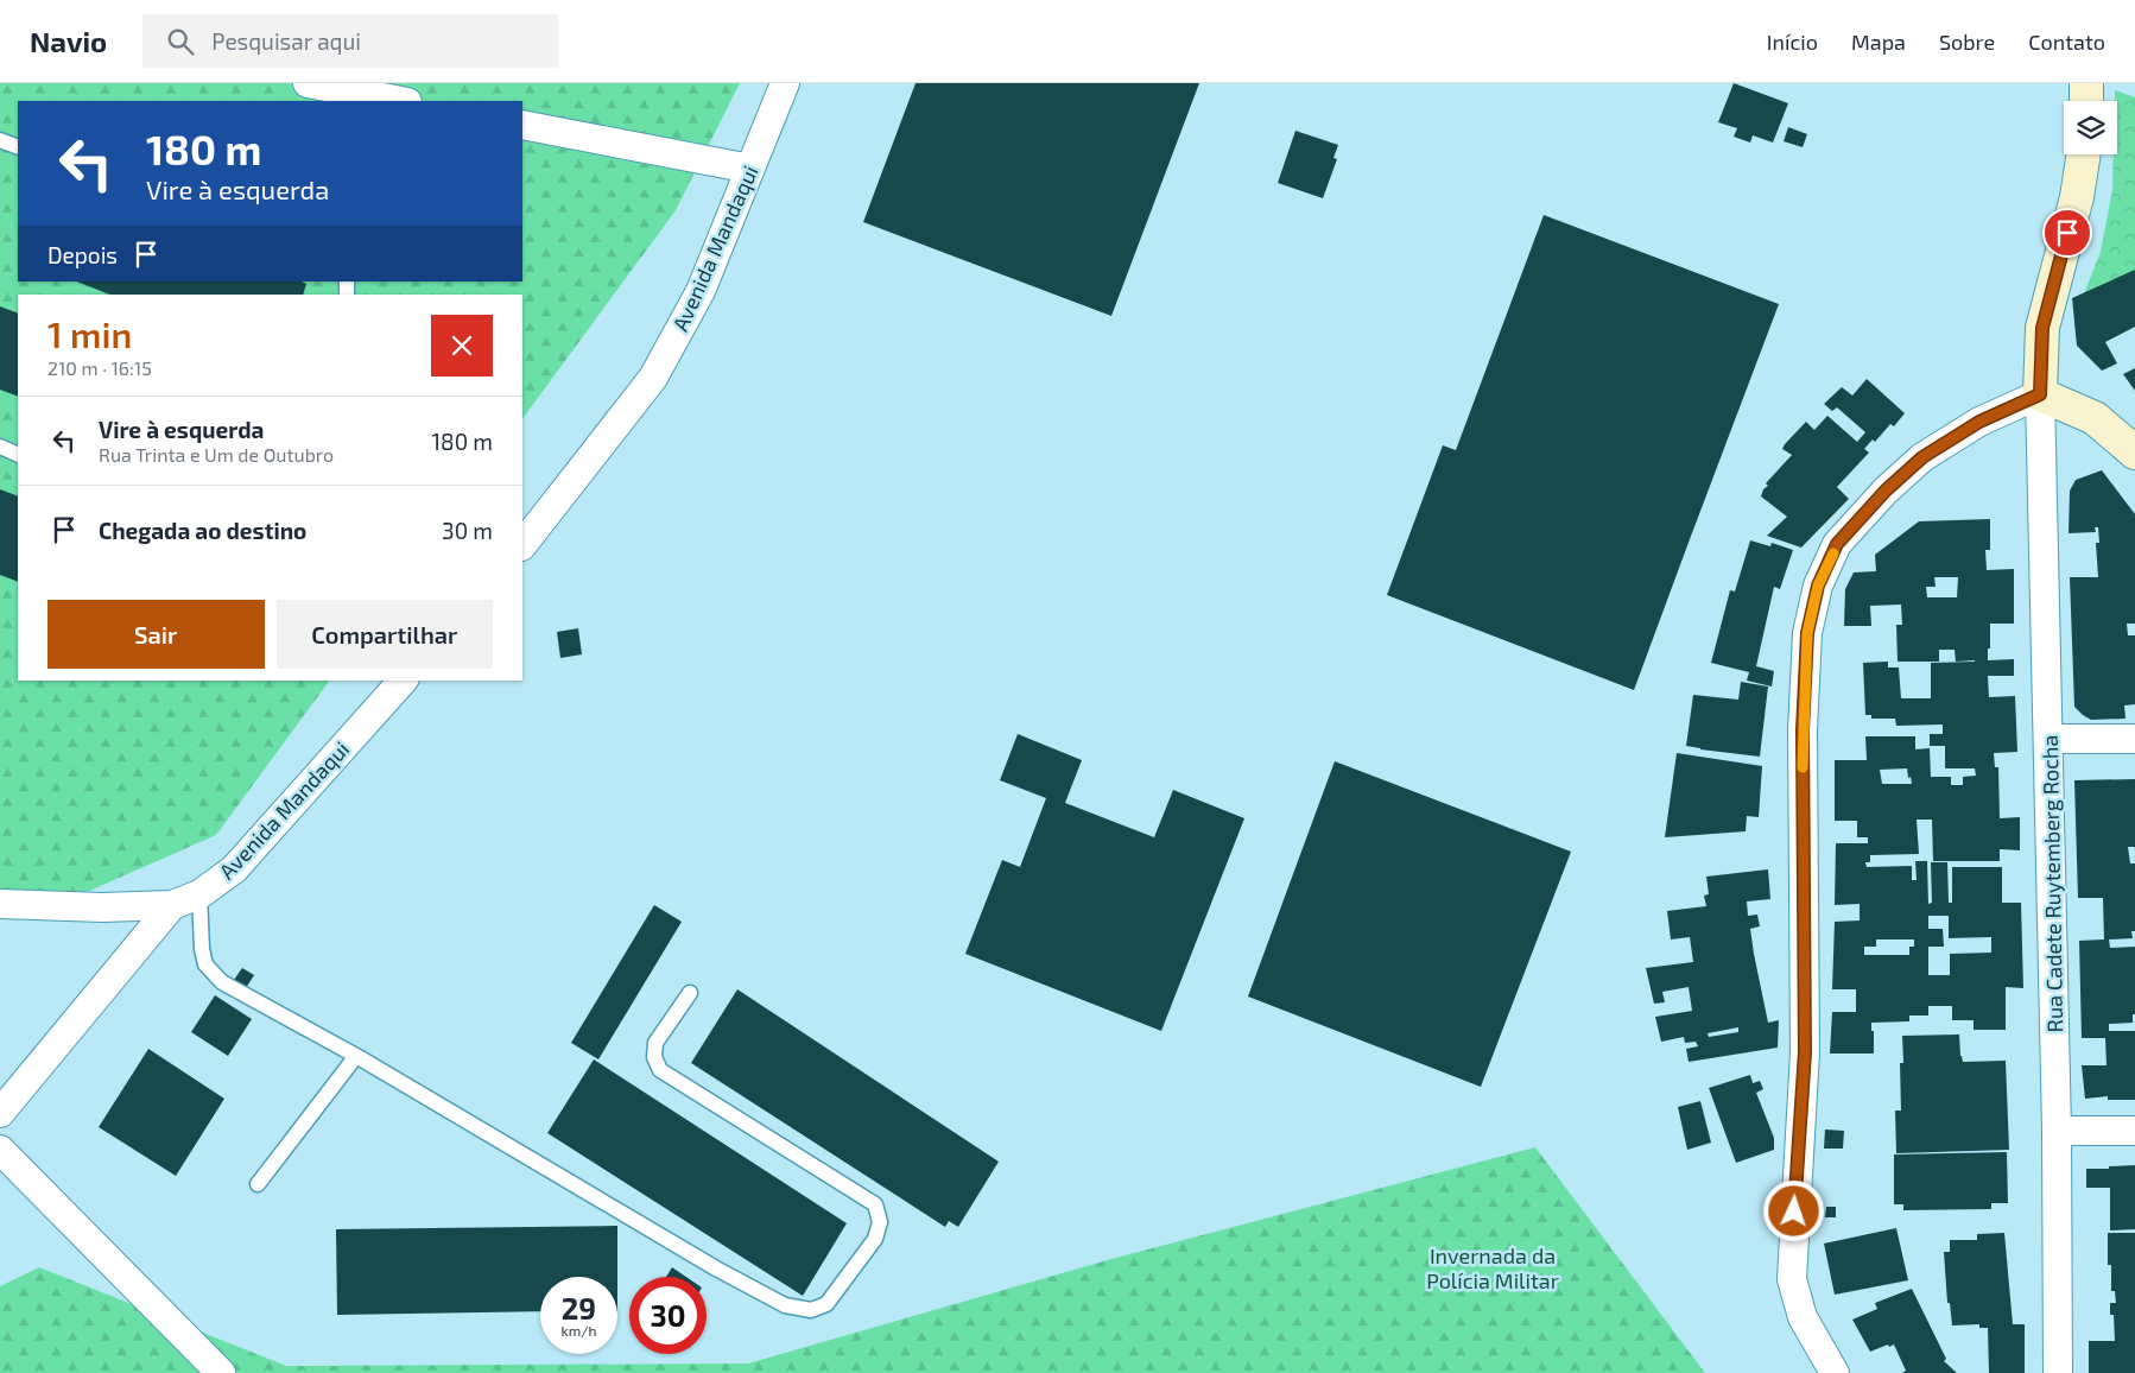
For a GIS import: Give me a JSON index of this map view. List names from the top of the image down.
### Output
{
  "streets": {
    "street": ["Avenida Mandaqui", "Rua Cadete Ruytemberg Rocha"]
  },
  "parks": ["Invernada da Polícia Militar"],
  "page": {
    "header": "Navio",
    "search": "Pesquisar aqui",
    "nav": [
      "Início",
      "Mapa",
      "Sobre",
      "Contato"
    ],
    "turn": ["180 m", "Vire à esquerda"],
    "then": "Depois",
    "heading": ["1 min", "210 m · 16:15"],
    "list": [
      {
        "name": "Vire à esquerda",
        "note": "Rua Trinta e Um de Outubro",
        "value": "180 m"
      },
      {
        "name": "Chegada ao destino",
        "value": "30 m"
      }
    ],
    "buttons": ["Sair", "Compartilhar"],
    "speed": "29 km/h",
    "limit": "30"
  }
}
